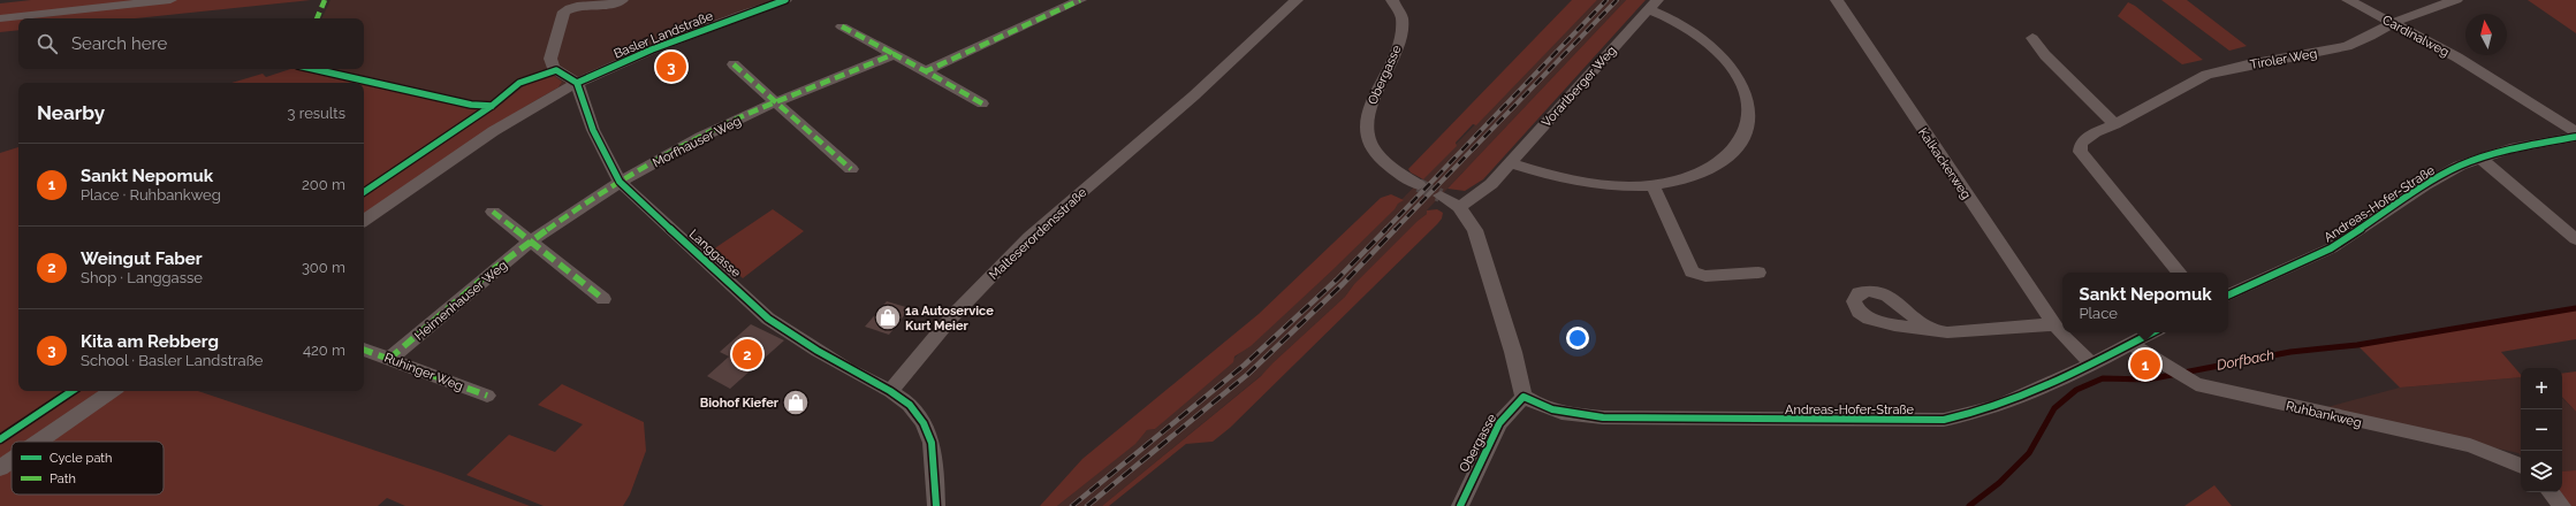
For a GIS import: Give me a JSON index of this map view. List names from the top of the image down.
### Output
{
  "streets": {
    "street": [
      "Basler Landstraße",
      "Cardinalweg",
      "Tiroler Weg",
      "Obergasse",
      "Vorarlberger Weg",
      "Morfhauser Weg",
      "Kalkackerweg",
      "Andreas-Hofer-Straße",
      "Malteserordensstraße",
      "Langgasse",
      "Heimenhauser Weg",
      "Ruhinger Weg",
      "Ruhbankweg"
    ]
  },
  "crossings": [
    ["Basler Landstraße", "Langgasse"],
    ["Cardinalweg", "Tiroler Weg"],
    ["Obergasse", "Andreas-Hofer-Straße"],
    ["Morfhauser Weg", "Langgasse"],
    ["Morfhauser Weg", "Heimenhauser Weg"],
    ["Kalkackerweg", "Andreas-Hofer-Straße"],
    ["Andreas-Hofer-Straße", "Ruhbankweg"],
    ["Malteserordensstraße", "Langgasse"],
    ["Langgasse", "Heimenhauser Weg"],
    ["Heimenhauser Weg", "Ruhinger Weg"]
  ],
  "water": ["Dorfbach"],
  "places": {
    "shop": ["1a Autoservice Kurt Meier", "Biohof Kiefer"]
  },
  "legend": ["Cycle path", "Path"],
  "north": "top",
  "page": {
    "search": "Search here",
    "pins": ["3", "2", "1"],
    "heading": ["Nearby", "3 results"],
    "list": [
      {
        "mark": "1",
        "name": "Sankt Nepomuk",
        "note": "Place · Ruhbankweg",
        "value": "200 m"
      },
      {
        "mark": "2",
        "name": "Weingut Faber",
        "note": "Shop · Langgasse",
        "value": "300 m"
      },
      {
        "mark": "3",
        "name": "Kita am Rebberg",
        "note": "School · Basler Landstraße",
        "value": "420 m"
      }
    ],
    "popup": ["Sankt Nepomuk", "Place"],
    "map_buttons": ["+", "−"]
  }
}
